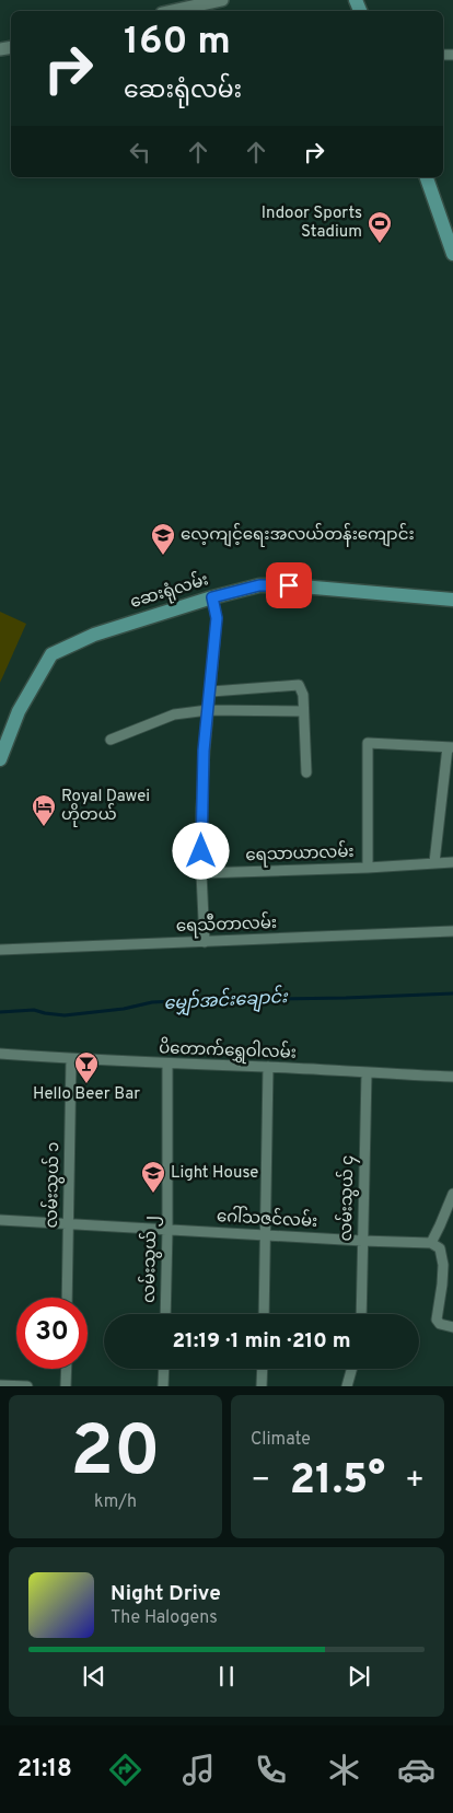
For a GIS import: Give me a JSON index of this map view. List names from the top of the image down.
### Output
{
  "streets": {
    "main road": ["ဆေးရုံလမ်း"],
    "street": [
      "ရေသာယာလမ်း",
      "ရေသီတာလမ်း",
      "ပိတောက်ရွှေဝါလမ်း",
      "လမ်းသွယ် ၁",
      "လမ်းသွယ် ၄",
      "ဂေါ်သဇင်လမ်း",
      "လမ်းသွယ် ၂"
    ]
  },
  "crossings": [
    ["ပိတောက်ရွှေဝါလမ်း", "လမ်းသွယ် ၁"],
    ["ပိတောက်ရွှေဝါလမ်း", "လမ်းသွယ် ၄"],
    ["ပိတောက်ရွှေဝါလမ်း", "လမ်းသွယ် ၂"],
    ["လမ်းသွယ် ၁", "ဂေါ်သဇင်လမ်း"],
    ["လမ်းသွယ် ၄", "ဂေါ်သဇင်လမ်း"],
    ["ဂေါ်သဇင်လမ်း", "လမ်းသွယ် ၂"]
  ],
  "water": ["မျှော်အင်းချောင်း"],
  "places": {
    "sports": ["Indoor Sports Stadium"],
    "school or university": ["လေ့ကျင့်ရေးအလယ်တန်းကျောင်း", "Light House"],
    "hotel": ["Royal Dawei ဟိုတယ်"],
    "bar": ["Hello Beer Bar"]
  },
  "page": {
    "turn": ["160 m", "ဆေးရုံလမ်း"],
    "limit": "30",
    "trip": "21:19 · 1 min · 210 m",
    "tile": [
      ["20", "km/h"],
      "Climate"
    ],
    "heat": ["−", "21.5°", "+"],
    "song": ["Night Drive", "The Halogens"],
    "tabs": "21:18"
  }
}
